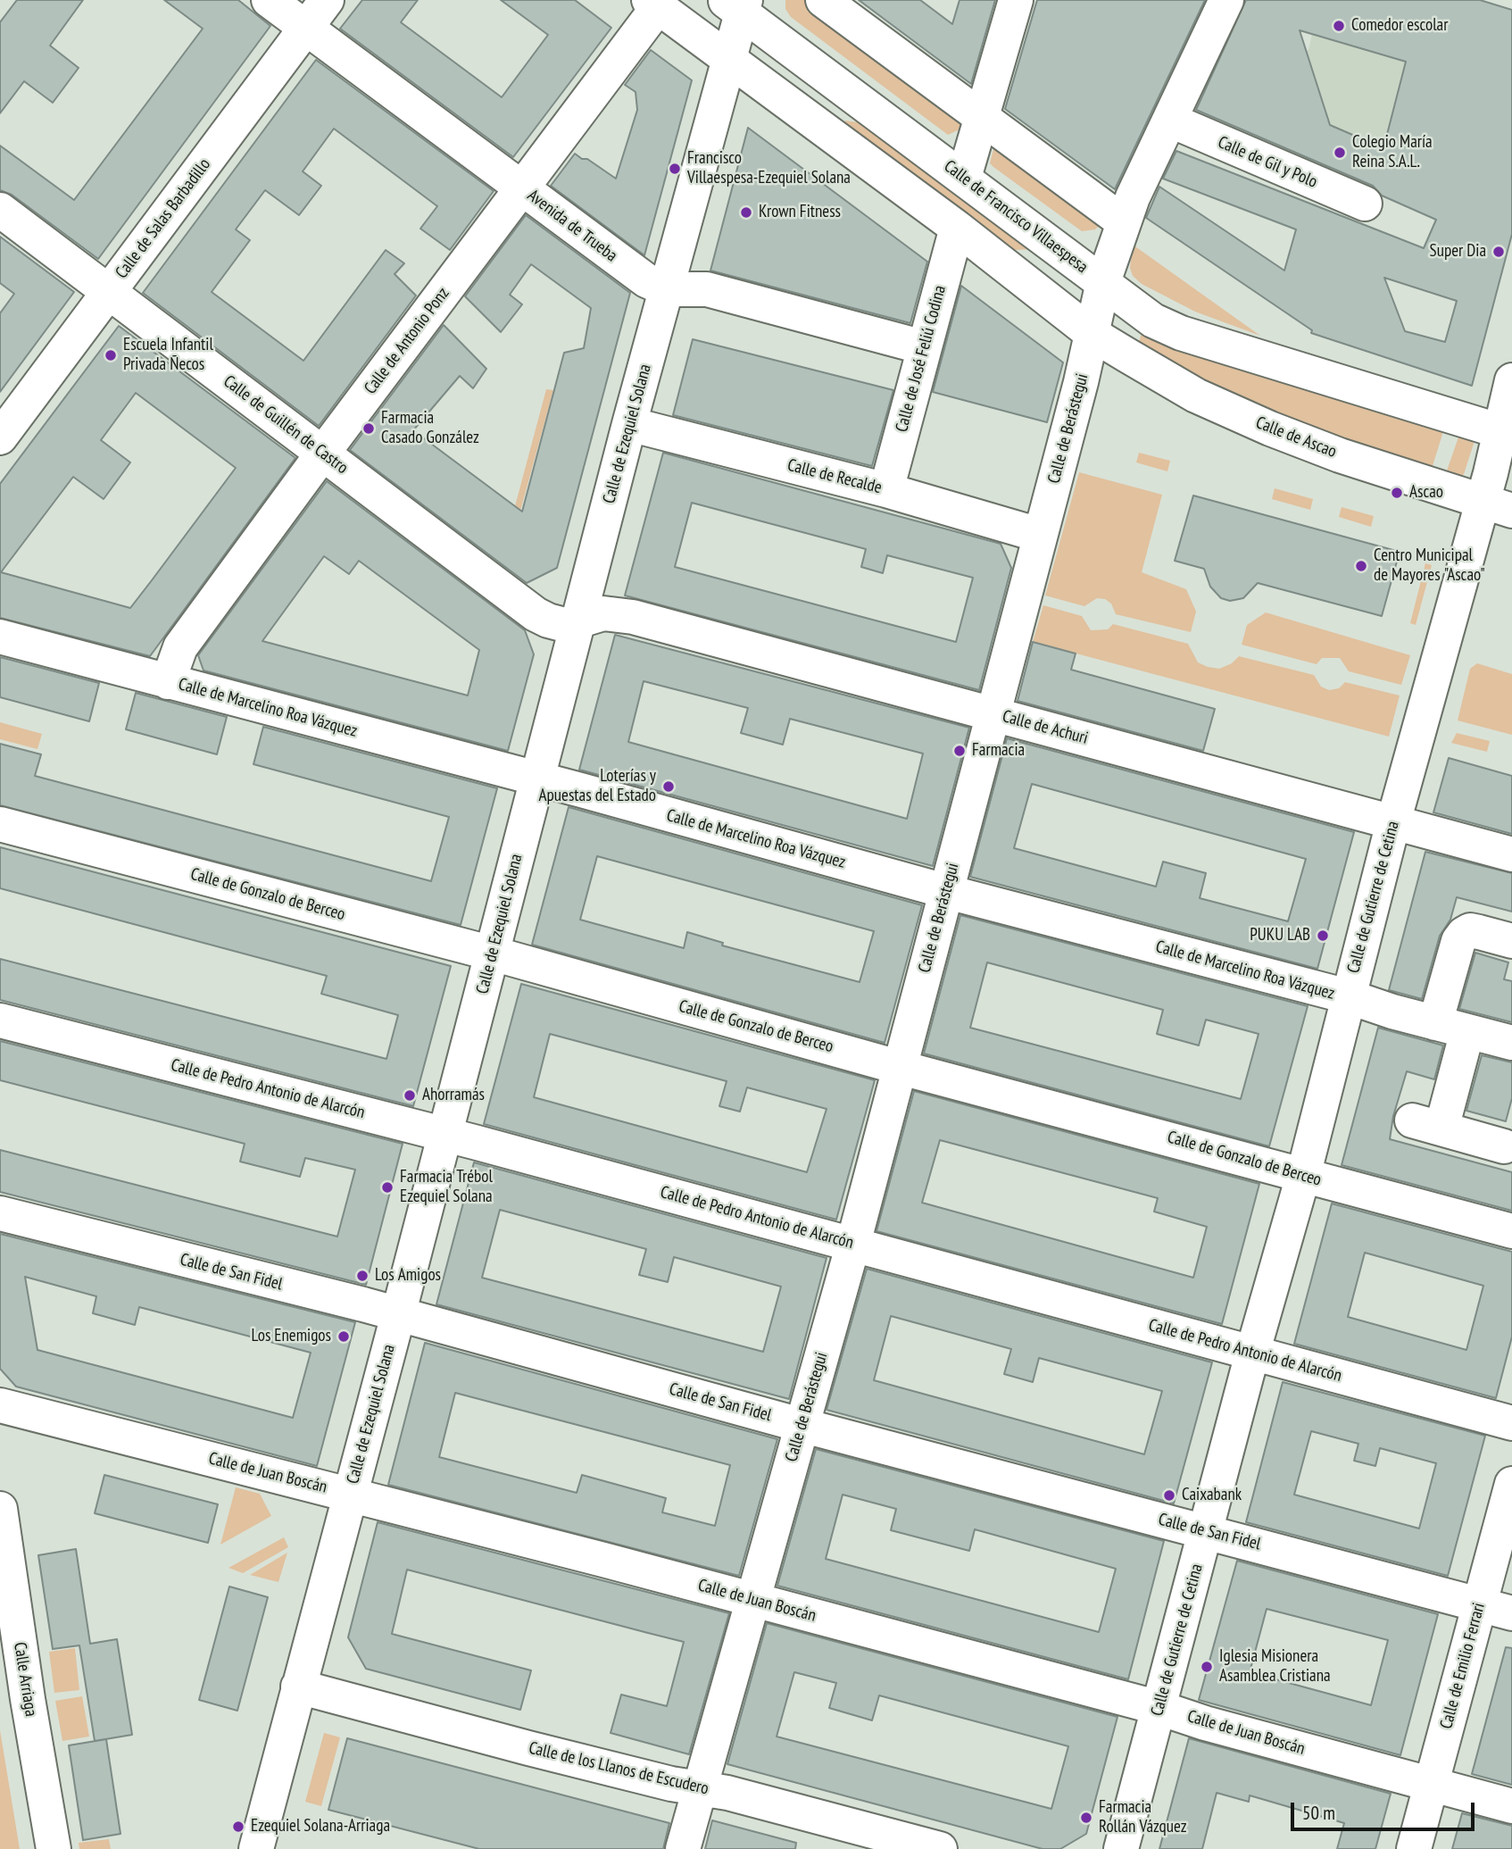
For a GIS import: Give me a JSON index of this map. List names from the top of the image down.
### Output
{
  "streets": {
    "street": [
      "Calle de Gil y Polo",
      "Calle de Francisco Villaespesa",
      "Calle de Salas Barbadillo",
      "Avenida de Trueba",
      "Calle de Antonio Ponz",
      "Calle de José Feliú Codina",
      "Calle de Guillén de Castro",
      "Calle de Berástegui",
      "Calle de Ezequiel Solana",
      "Calle de Ascao",
      "Calle de Recalde",
      "Calle de Marcelino Roa Vázquez",
      "Calle de Achuri",
      "Calle de Gonzalo de Berceo",
      "Calle de Gutierre de Cetina",
      "Calle de Pedro Antonio de Alarcón",
      "Calle de San Fidel",
      "Calle de Juan Boscán",
      "Calle de Emilio Ferrari",
      "Calle Arriaga",
      "Calle de los Llanos de Escudero"
    ]
  },
  "crossings": [
    ["Calle de Gil y Polo", "Calle de Berástegui"],
    ["Calle de Francisco Villaespesa", "Calle de Berástegui"],
    ["Calle de Francisco Villaespesa", "Calle de Ezequiel Solana"],
    ["Calle de Salas Barbadillo", "Avenida de Trueba"],
    ["Calle de Salas Barbadillo", "Calle de Guillén de Castro"],
    ["Avenida de Trueba", "Calle de Antonio Ponz"],
    ["Avenida de Trueba", "Calle de José Feliú Codina"],
    ["Avenida de Trueba", "Calle de Ezequiel Solana"],
    ["Calle de Antonio Ponz", "Calle de Guillén de Castro"],
    ["Calle de Antonio Ponz", "Calle de Marcelino Roa Vázquez"],
    ["Calle de José Feliú Codina", "Calle de Recalde"],
    ["Calle de Guillén de Castro", "Calle de Ezequiel Solana"],
    ["Calle de Guillén de Castro", "Calle de Achuri"],
    ["Calle de Berástegui", "Calle de Ascao"],
    ["Calle de Berástegui", "Calle de Recalde"],
    ["Calle de Berástegui", "Calle de Marcelino Roa Vázquez"],
    ["Calle de Berástegui", "Calle de Achuri"],
    ["Calle de Berástegui", "Calle de Gonzalo de Berceo"],
    ["Calle de Berástegui", "Calle de Pedro Antonio de Alarcón"],
    ["Calle de Berástegui", "Calle de San Fidel"],
    ["Calle de Berástegui", "Calle de Juan Boscán"],
    ["Calle de Berástegui", "Calle de los Llanos de Escudero"],
    ["Calle de Ezequiel Solana", "Calle de Recalde"],
    ["Calle de Ezequiel Solana", "Calle de Marcelino Roa Vázquez"],
    ["Calle de Ezequiel Solana", "Calle de Achuri"],
    ["Calle de Ezequiel Solana", "Calle de Gonzalo de Berceo"],
    ["Calle de Ezequiel Solana", "Calle de Pedro Antonio de Alarcón"],
    ["Calle de Ezequiel Solana", "Calle de San Fidel"],
    ["Calle de Ezequiel Solana", "Calle de Juan Boscán"],
    ["Calle de Ezequiel Solana", "Calle de los Llanos de Escudero"],
    ["Calle de Ascao", "Calle de Gutierre de Cetina"],
    ["Calle de Marcelino Roa Vázquez", "Calle de Gutierre de Cetina"],
    ["Calle de Achuri", "Calle de Gutierre de Cetina"],
    ["Calle de Gonzalo de Berceo", "Calle de Gutierre de Cetina"],
    ["Calle de Gutierre de Cetina", "Calle de Pedro Antonio de Alarcón"],
    ["Calle de Gutierre de Cetina", "Calle de San Fidel"],
    ["Calle de Gutierre de Cetina", "Calle de Juan Boscán"],
    ["Calle de San Fidel", "Calle de Emilio Ferrari"],
    ["Calle de Juan Boscán", "Calle de Emilio Ferrari"]
  ],
  "places": [
    "Comedor escolar",
    "Colegio María Reina S.A.L.",
    "Francisco Villaespesa-Ezequiel Solana",
    "Krown Fitness",
    "Super Dia",
    "Escuela Infantil Privada Ñecos",
    "Farmacia Casado González",
    "Ascao",
    "Centro Municipal de Mayores \"Ascao\"",
    "Farmacia",
    "Loterías y Apuestas del Estado",
    "PUKU LAB",
    "Ahorramás",
    "Farmacia Trébol Ezequiel Solana",
    "Los Amigos",
    "Los Enemigos",
    "Caixabank",
    "Iglesia Misionera Asamblea Cristiana",
    "Farmacia Rollán Vázquez",
    "Ezequiel Solana-Arriaga"
  ],
  "scale_bar": "50 m"
}
